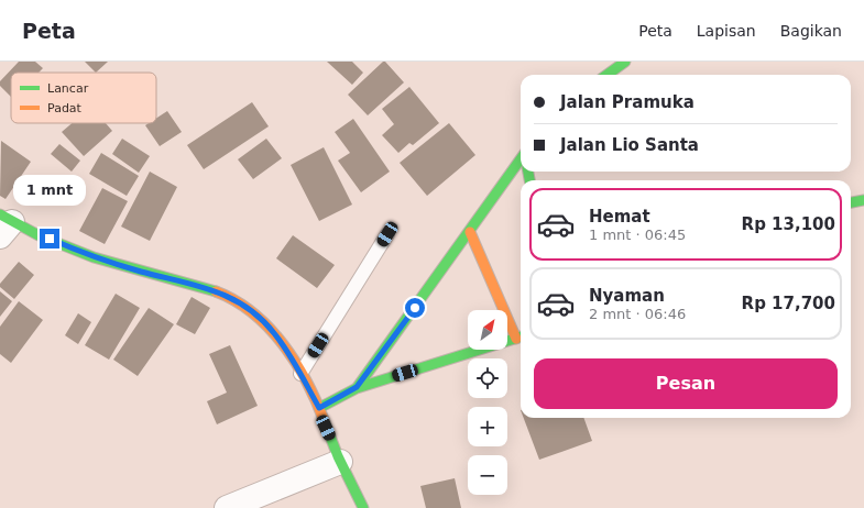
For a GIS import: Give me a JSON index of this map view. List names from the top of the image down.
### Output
{
  "legend": ["Lancar", "Padat"],
  "north": "top right",
  "page": {
    "header": "Peta",
    "nav": ["Peta", "Lapisan", "Bagikan"],
    "banner": ["Jalan Pramuka", "Jalan Lio Santa"],
    "bubble": "1 mnt",
    "list": [
      {
        "name": "Hemat",
        "note": "1 mnt · 06:45",
        "value": "Rp 13,100"
      },
      {
        "name": "Nyaman",
        "note": "2 mnt · 06:46",
        "value": "Rp 17,700"
      }
    ],
    "map_buttons": ["+", "−"],
    "buttons": "Pesan"
  }
}
